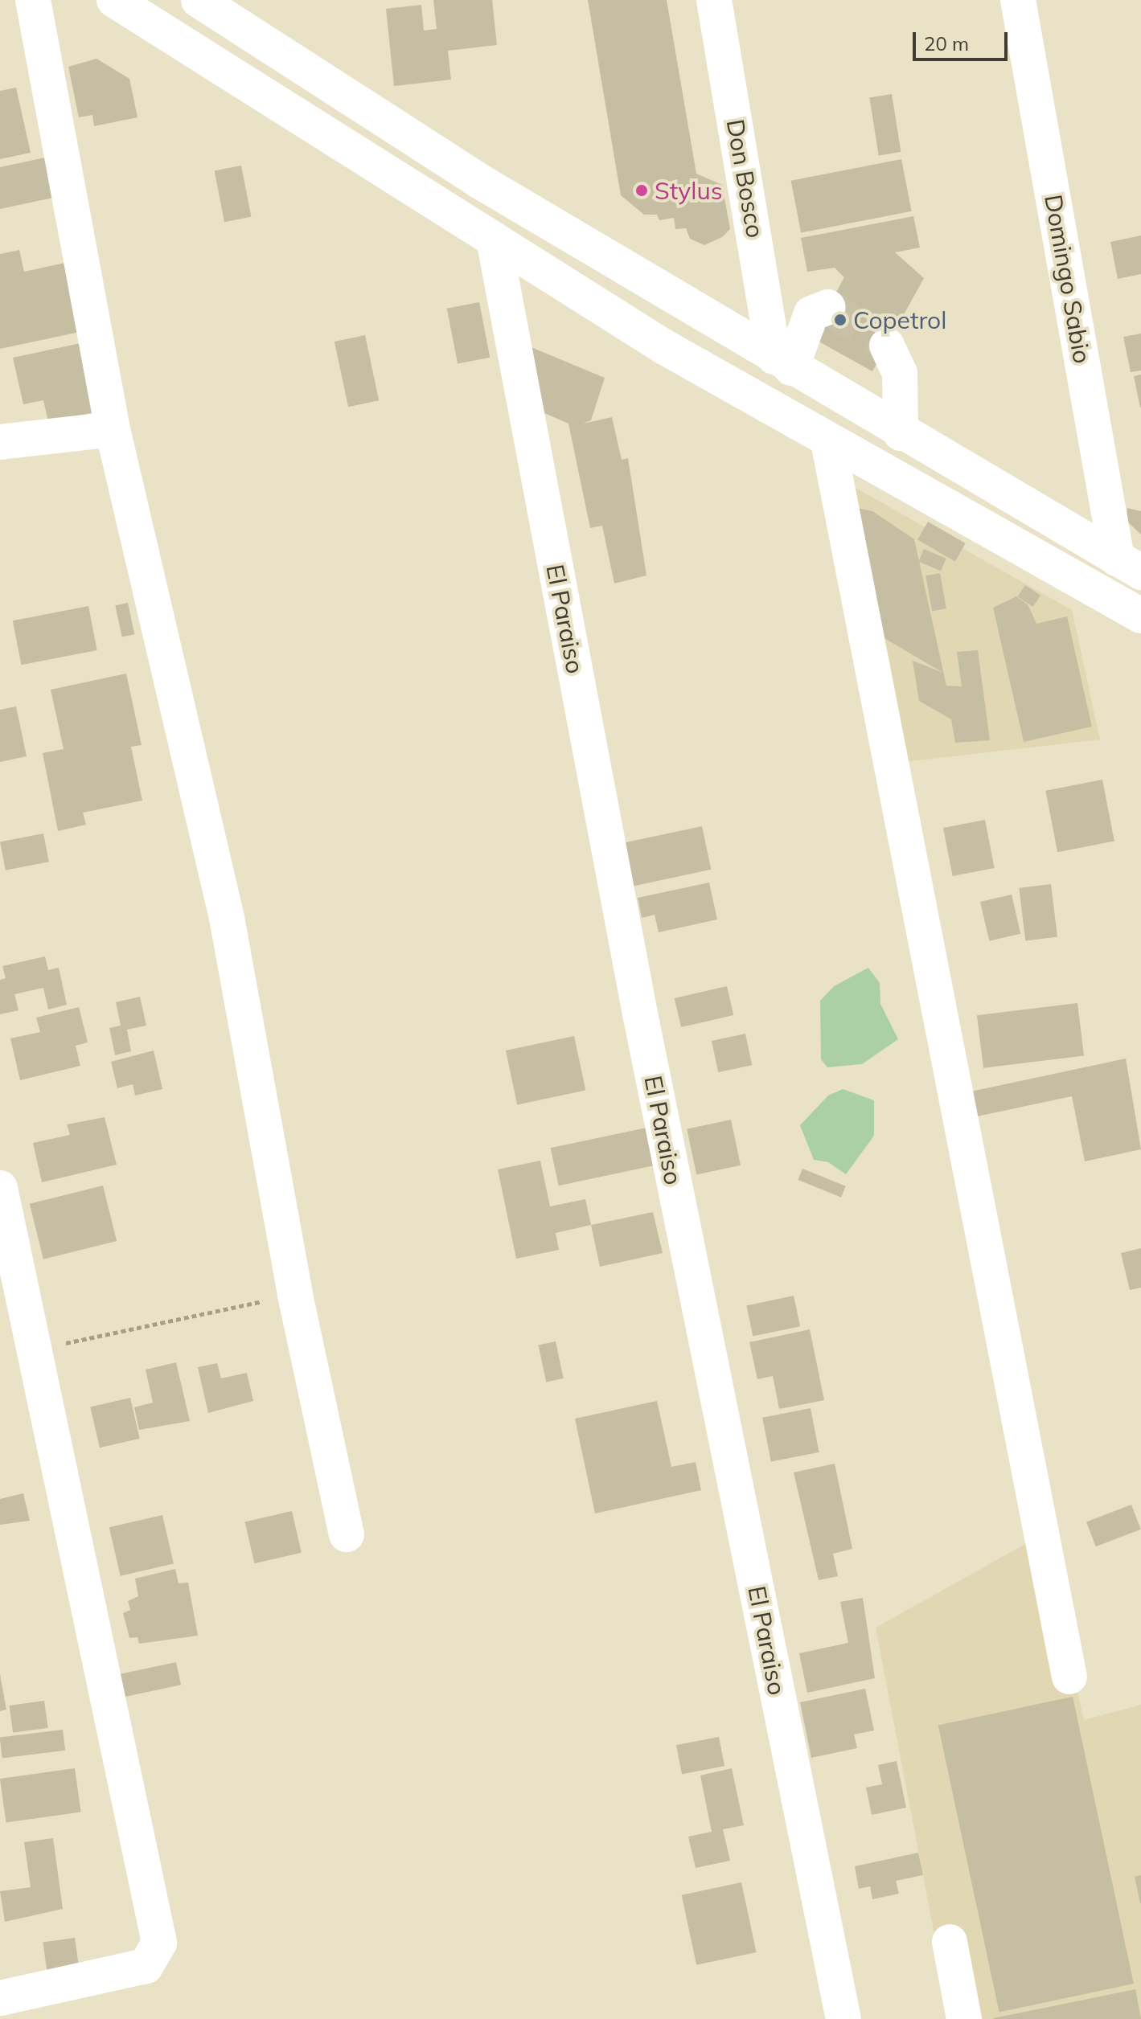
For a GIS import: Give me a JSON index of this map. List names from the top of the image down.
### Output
{
  "streets": {
    "main road": ["Don Bosco", "Domingo Sabio", "El Paraiso"]
  },
  "places": ["Stylus", "Copetrol"],
  "scale_bar": "20 m"
}
